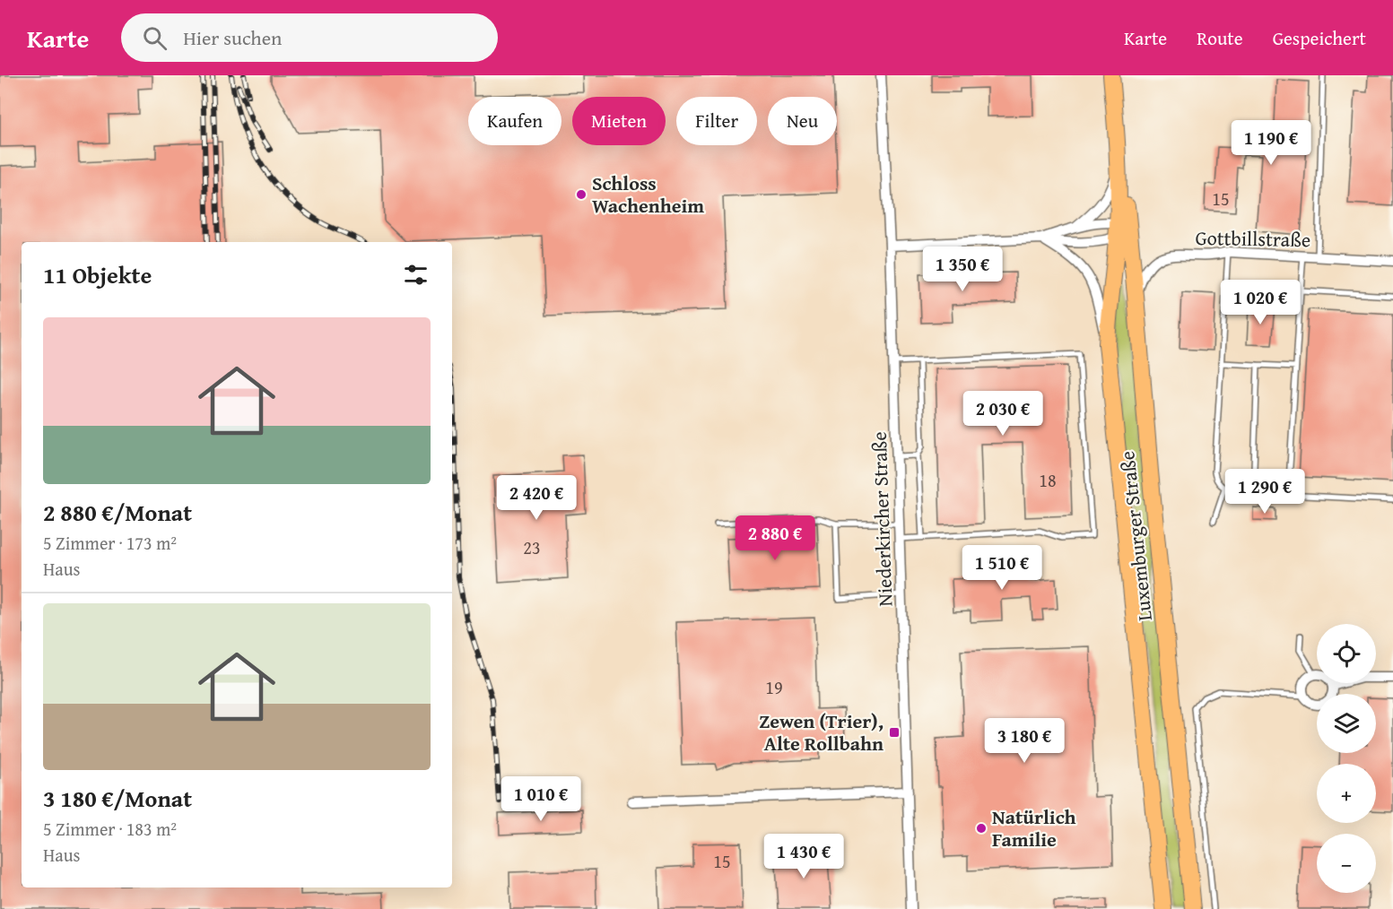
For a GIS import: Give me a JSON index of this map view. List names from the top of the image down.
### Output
{
  "streets": {
    "main road": ["Luxemburger Straße"],
    "street": ["Gottbillstraße", "Niederkircher Straße"]
  },
  "crossings": [
    ["Gottbillstraße", "Luxemburger Straße"]
  ],
  "places": {
    "other": ["Schloss Wachenheim", "Natürlich Familie"],
    "transit": ["Zewen (Trier), Alte Rollbahn"]
  },
  "house_numbers": [
    "15",
    "18",
    "23",
    "19",
    "15"
  ],
  "page": {
    "header": "Karte",
    "search": "Hier suchen",
    "nav": ["Karte", "Route", "Gespeichert"],
    "chip": [
      "Kaufen",
      "Mieten",
      "Filter",
      "Neu"
    ],
    "price": [
      "1 190 €",
      "1 350 €",
      "1 020 €",
      "2 030 €",
      "1 290 €",
      "2 420 €",
      "2 880 €",
      "1 510 €",
      "3 180 €",
      "1 010 €",
      "1 430 €"
    ],
    "heading": "11 Objekte",
    "list": [
      {
        "name": "2 880 €/Monat",
        "note": "5 Zimmer · 173 m² · Haus"
      },
      {
        "name": "3 180 €/Monat",
        "note": "5 Zimmer · 183 m² · Haus"
      }
    ],
    "map_buttons": ["+", "−"]
  }
}
